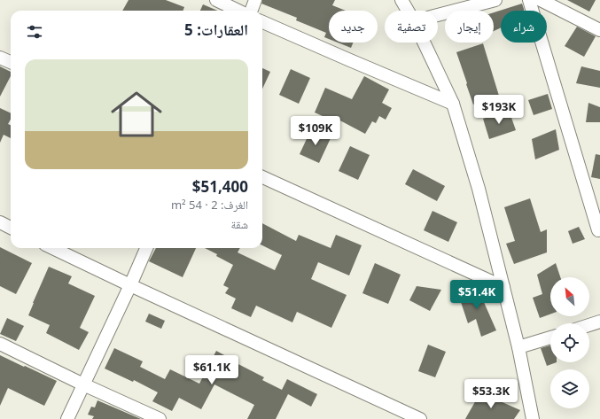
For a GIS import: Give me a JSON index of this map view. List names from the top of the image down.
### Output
{
  "north": "top left",
  "page": {
    "chip": [
      "شراء",
      "إيجار",
      "تصفية",
      "جديد"
    ],
    "heading": "العقارات: 5",
    "list": [
      {
        "name": "$51,400",
        "note": "الغرف: 2 · 54 m² · شقة"
      }
    ],
    "price": [
      "$193K",
      "$109K",
      "$51.4K",
      "$61.1K",
      "$53.3K"
    ]
  }
}
